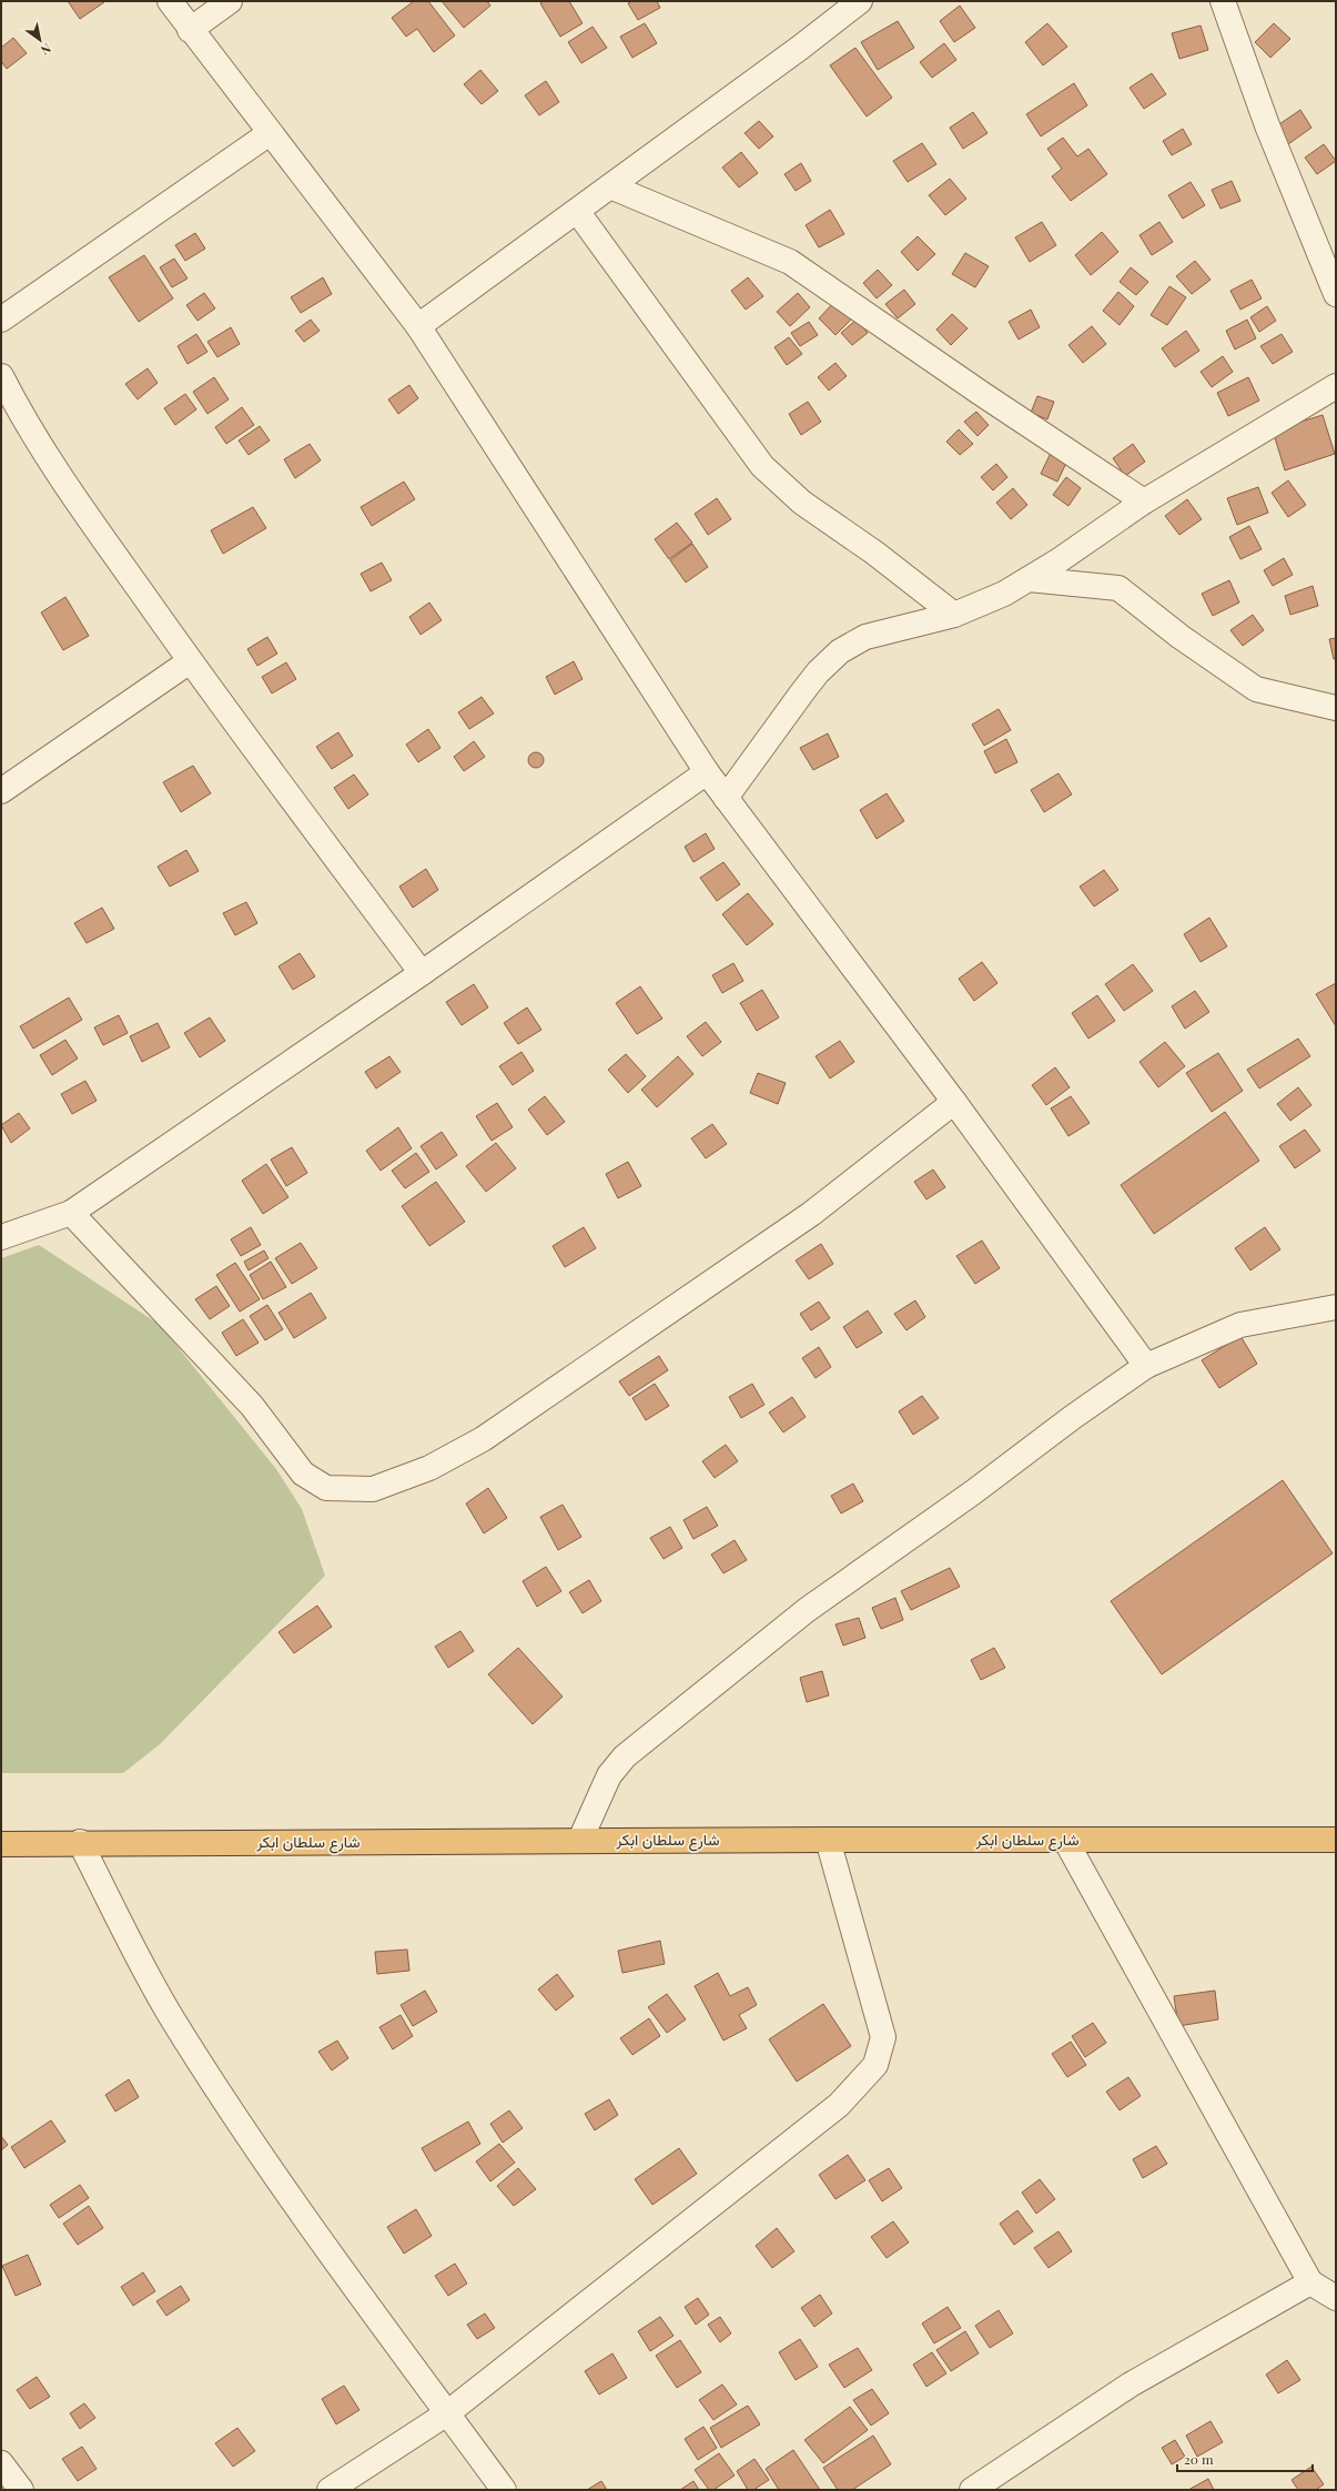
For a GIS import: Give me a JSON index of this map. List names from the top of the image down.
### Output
{
  "streets": {
    "highway": ["شارع سلطان ابكر"]
  },
  "scale_bar": "20 m",
  "north": "bottom right"
}
